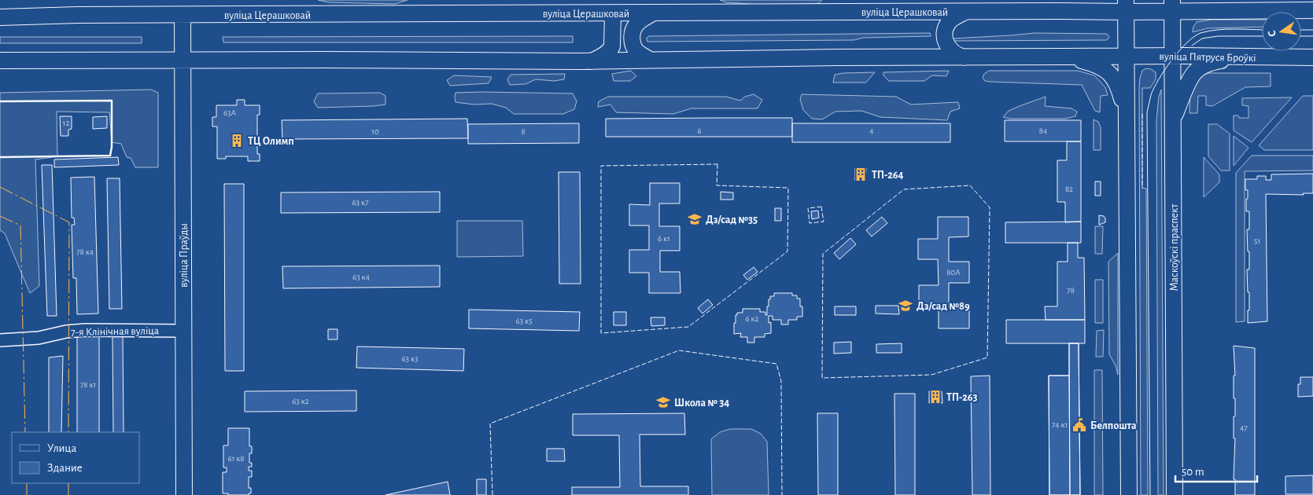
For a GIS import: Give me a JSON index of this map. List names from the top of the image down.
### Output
{
  "streets": {
    "main road": [
      "вуліца Церашковай",
      "вуліца Пятруся Броўкі",
      "Маскоўскі праспект",
      "вуліца Праўды"
    ],
    "street": ["7-я Клінічная вуліца"]
  },
  "crossings": [
    ["вуліца Церашковай", "Маскоўскі праспект"],
    ["вуліца Церашковай", "вуліца Праўды"],
    ["вуліца Пятруся Броўкі", "Маскоўскі праспект"],
    ["вуліца Праўды", "7-я Клінічная вуліца"]
  ],
  "places": {
    "building": ["ТЦ Олимп", "ТП-264", "ТП-263"],
    "school or university": ["Дз/сад №35", "Дз/сад №89", "Школа № 34"],
    "public building": ["Белпошта"]
  },
  "house_numbers": [
    "63А",
    "12",
    "6",
    "4",
    "84",
    "10",
    "8",
    "82",
    "63 к7",
    "6 к1",
    "51",
    "78 к4",
    "80А",
    "63 к4",
    "78",
    "6 к2",
    "63 к5",
    "63 к3",
    "78 к1",
    "63 к2",
    "74 к1",
    "47",
    "61 к8"
  ],
  "legend": ["Улица", "Здание"],
  "scale_bar": "50 m",
  "north": "left"
}
